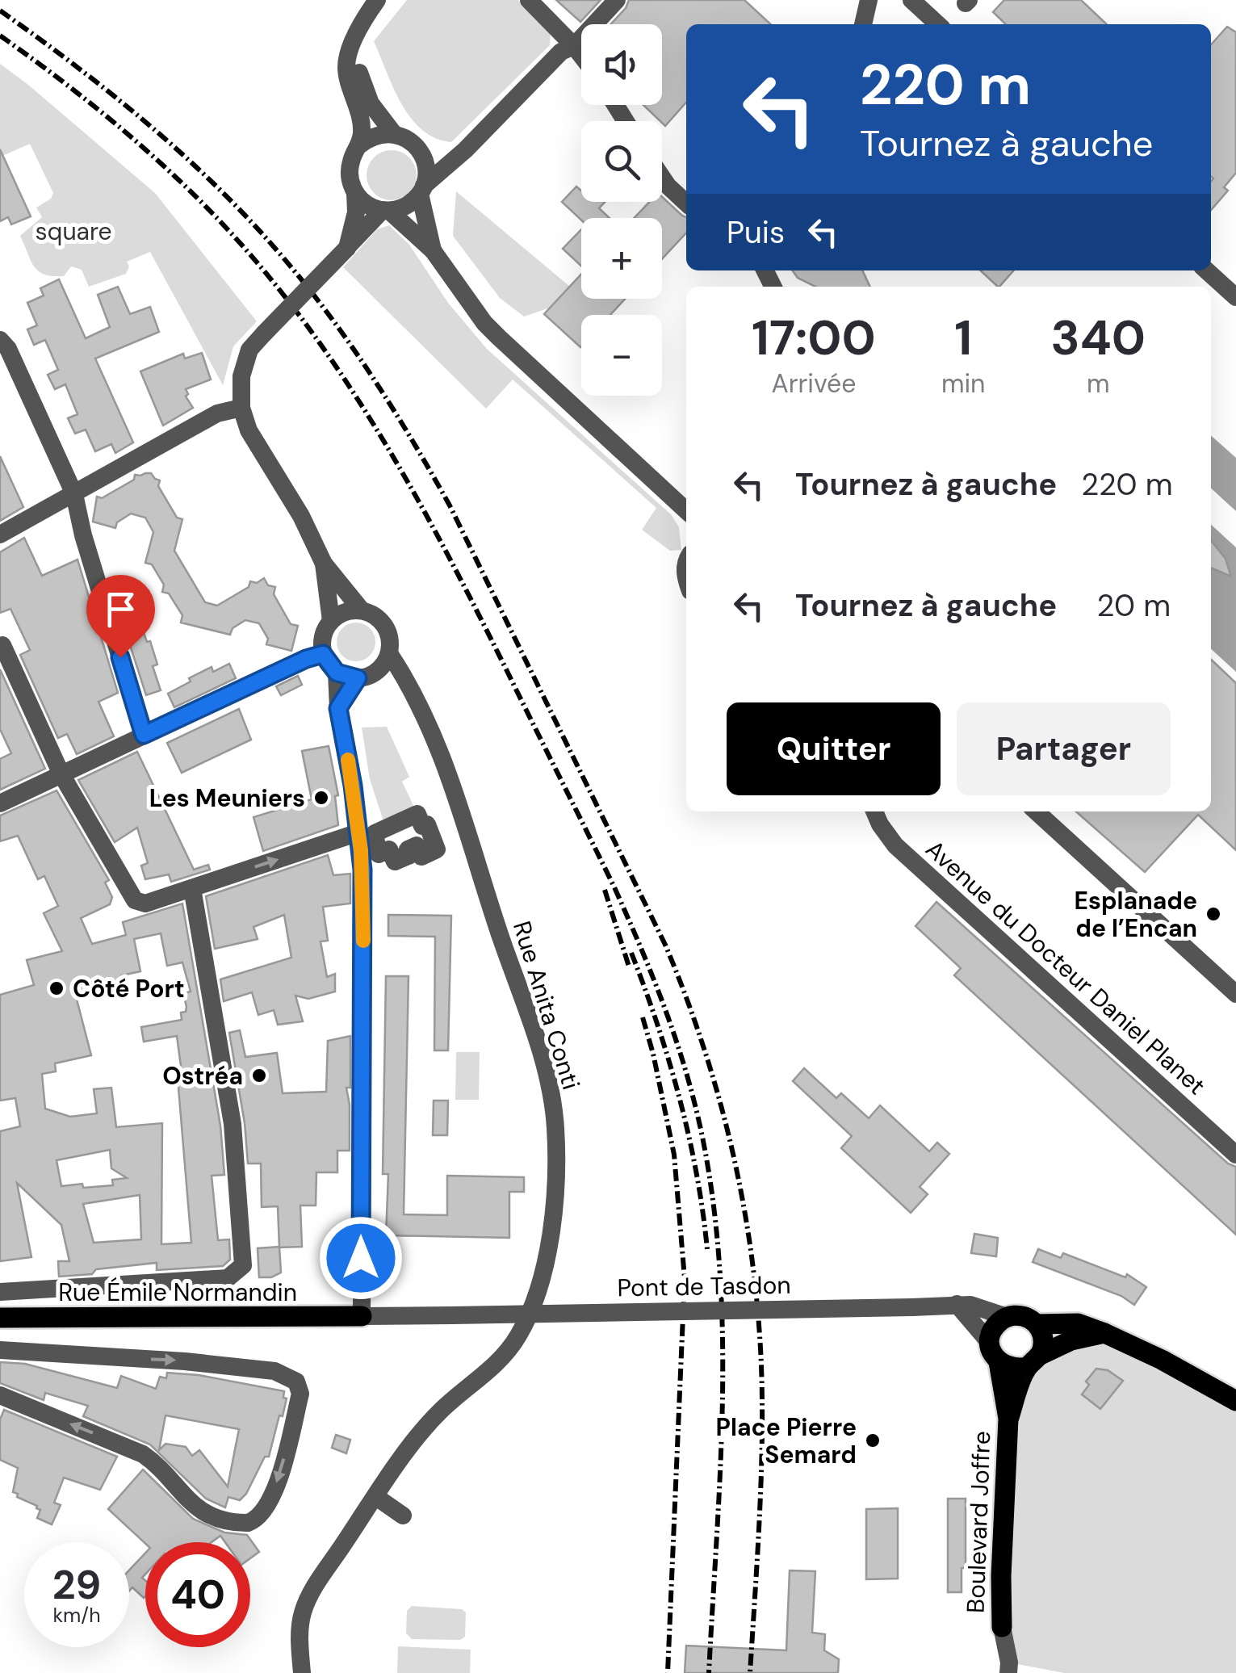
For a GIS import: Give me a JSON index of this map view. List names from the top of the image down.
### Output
{
  "streets": {
    "main road": ["Rue Émile Normandin", "Boulevard Joffre"],
    "street": ["Avenue du Docteur Daniel Planet", "Rue Anita Conti", "Pont de Tasdon"]
  },
  "crossings": [
    ["Pont de Tasdon", "Rue Émile Normandin"],
    ["Pont de Tasdon", "Boulevard Joffre"]
  ],
  "parks": ["square"],
  "places": [
    "Les Meuniers",
    "Esplanade de l’Encan",
    "Côté Port",
    "Ostréa",
    "Place Pierre Semard"
  ],
  "page": {
    "map_buttons": ["+", "−"],
    "turn": ["220 m", "Tournez à gauche"],
    "then": "Puis",
    "eta": [
      "17:00",
      "Arrivée",
      "1",
      "min",
      "340",
      "m"
    ],
    "list": [
      {
        "name": "Tournez à gauche",
        "value": "220 m"
      },
      {
        "name": "Tournez à gauche",
        "value": "20 m"
      }
    ],
    "buttons": ["Quitter", "Partager"],
    "speed": "29 km/h",
    "limit": "40"
  }
}
